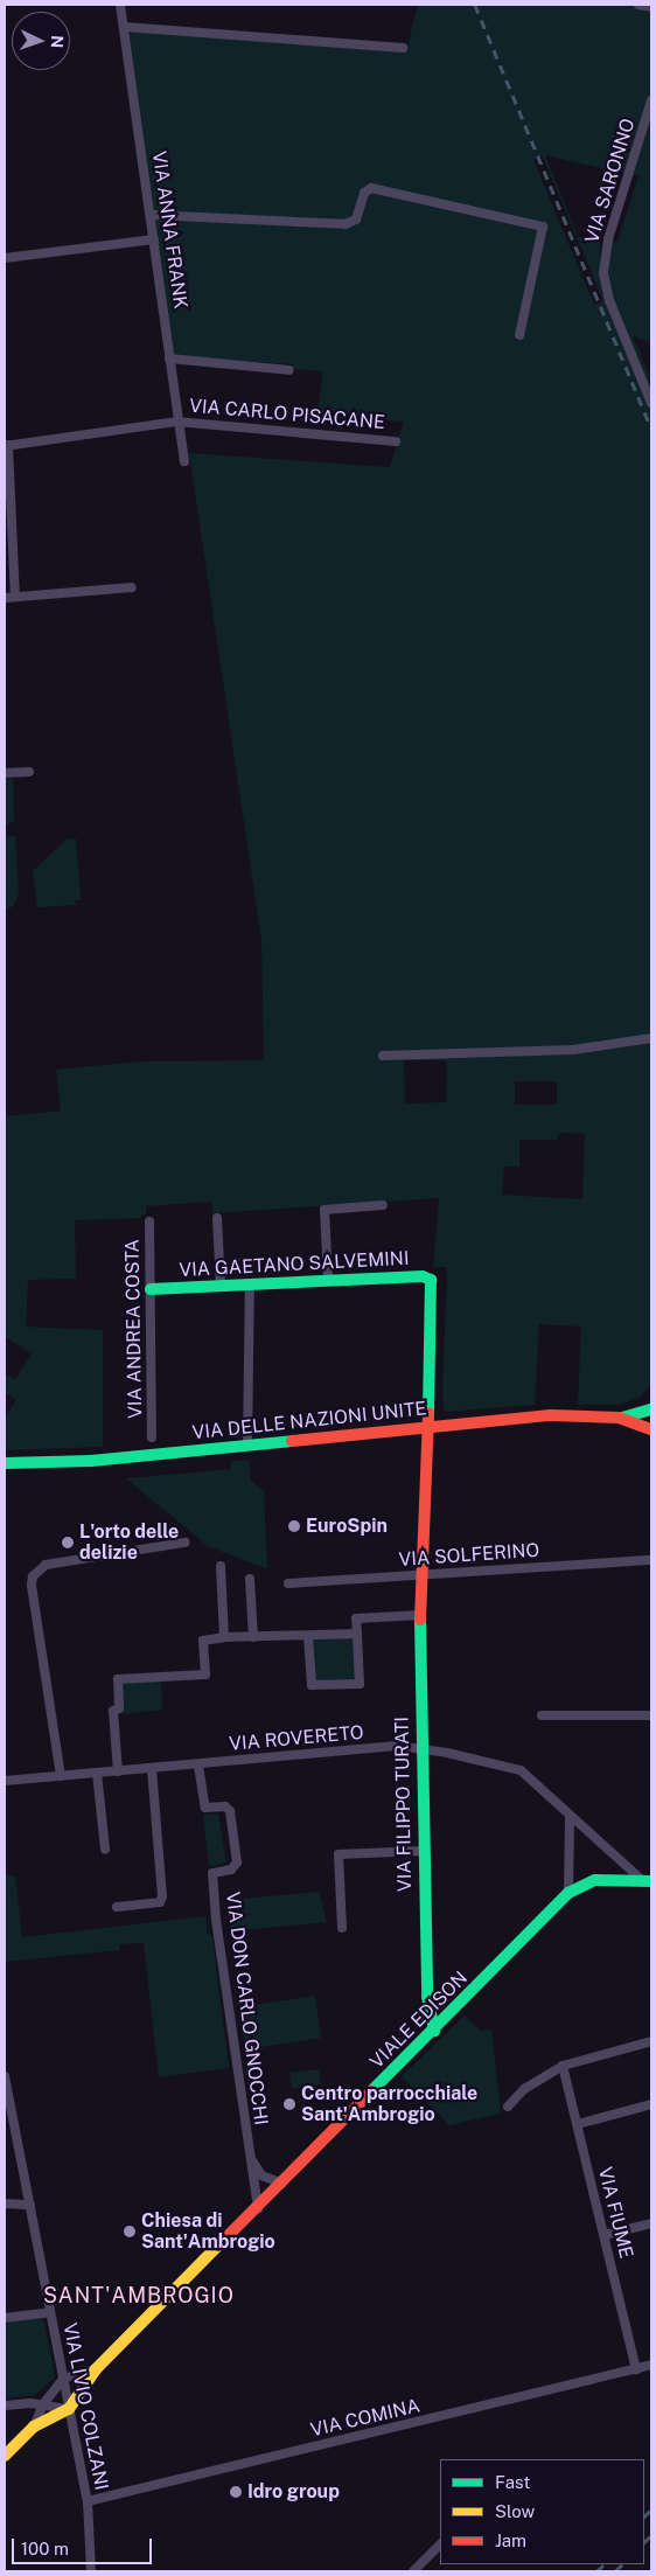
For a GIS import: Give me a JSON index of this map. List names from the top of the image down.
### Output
{
  "streets": {
    "street": [
      "VIA SARONNO",
      "VIA ANNA FRANK",
      "VIA CARLO PISACANE",
      "VIA GAETANO SALVEMINI",
      "VIA ANDREA COSTA",
      "VIA DELLE NAZIONI UNITE",
      "VIA SOLFERINO",
      "VIA ROVERETO",
      "VIA FILIPPO TURATI",
      "VIA DON CARLO GNOCCHI",
      "VIALE EDISON",
      "VIA FIUME",
      "VIA LIVIO COLZANI",
      "VIA COMINA"
    ]
  },
  "crossings": [
    ["VIA ANNA FRANK", "VIA CARLO PISACANE"],
    ["VIA GAETANO SALVEMINI", "VIA ANDREA COSTA"],
    ["VIA GAETANO SALVEMINI", "VIA FILIPPO TURATI"],
    ["VIA DELLE NAZIONI UNITE", "VIA FILIPPO TURATI"],
    ["VIA SOLFERINO", "VIA FILIPPO TURATI"],
    ["VIA ROVERETO", "VIA FILIPPO TURATI"],
    ["VIA ROVERETO", "VIA DON CARLO GNOCCHI"],
    ["VIA ROVERETO", "VIALE EDISON"],
    ["VIA FILIPPO TURATI", "VIALE EDISON"],
    ["VIA DON CARLO GNOCCHI", "VIALE EDISON"],
    ["VIALE EDISON", "VIA LIVIO COLZANI"],
    ["VIA FIUME", "VIA COMINA"],
    ["VIA LIVIO COLZANI", "VIA COMINA"]
  ],
  "districts": ["SANT'AMBROGIO"],
  "places": [
    "EuroSpin",
    "L'orto delle delizie",
    "Centro parrocchiale Sant'Ambrogio",
    "Chiesa di Sant'Ambrogio",
    "Idro group"
  ],
  "legend": ["Fast", "Slow", "Jam"],
  "scale_bar": "100 m",
  "north": "right"
}
